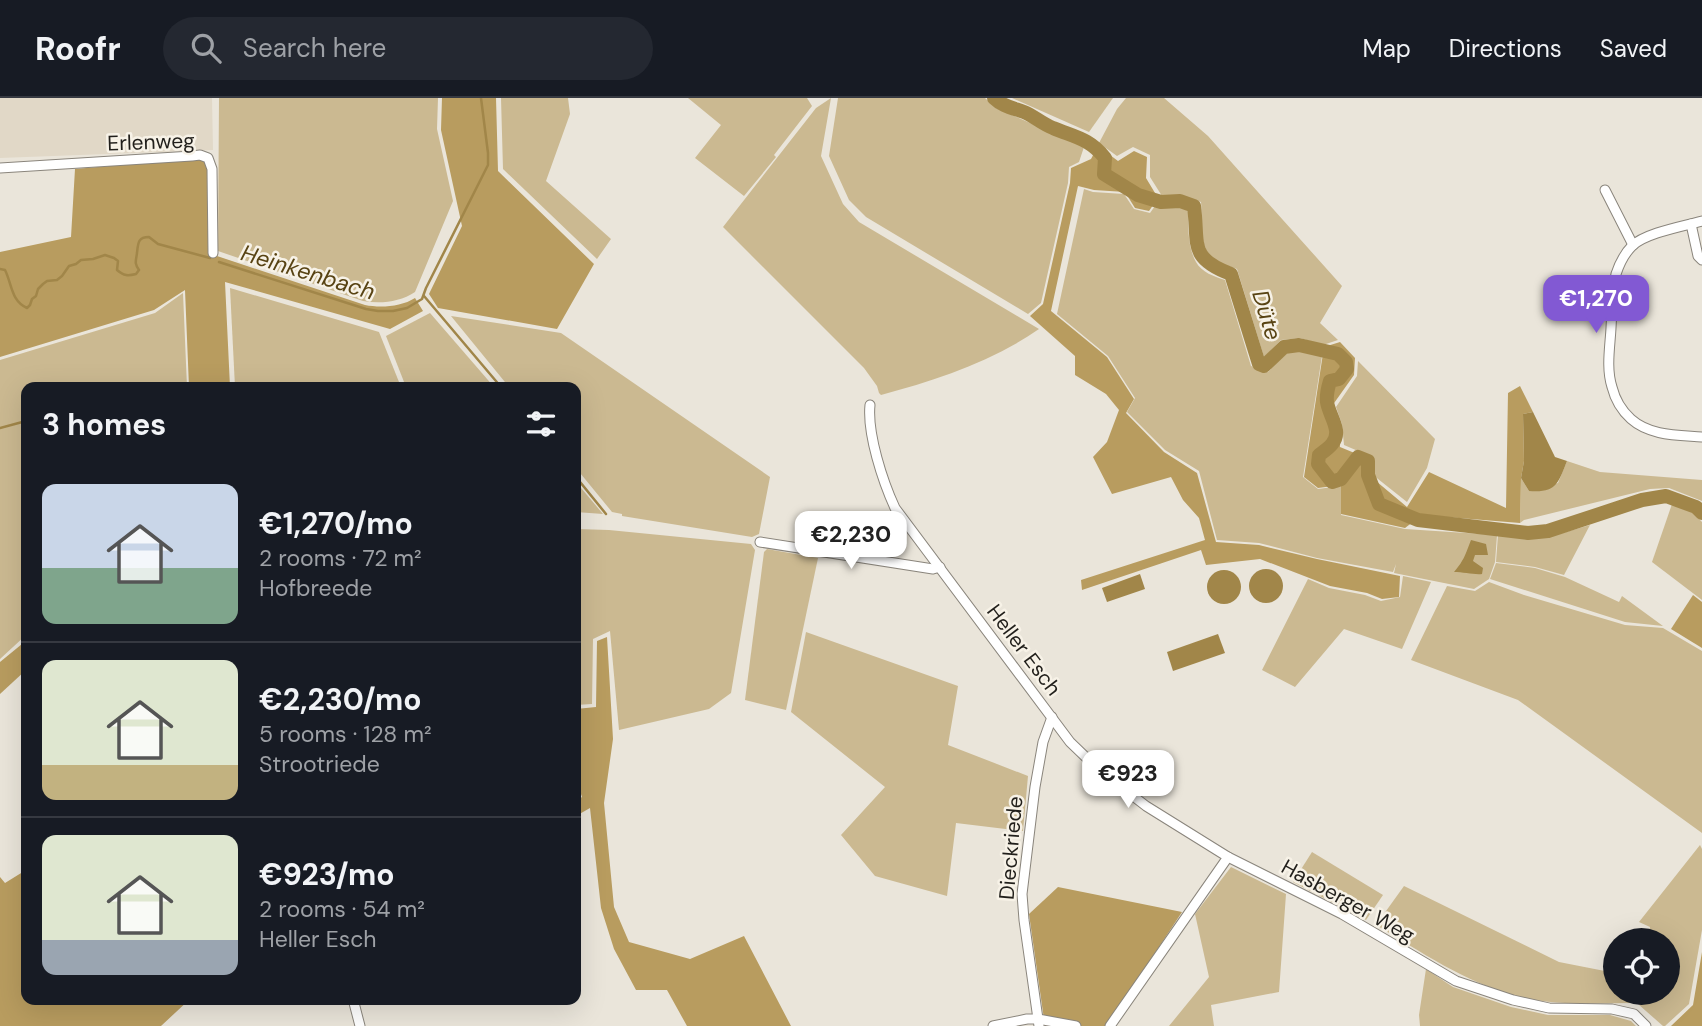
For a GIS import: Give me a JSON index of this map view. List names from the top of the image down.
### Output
{
  "streets": {
    "street": [
      "Erlenweg",
      "Heller Esch",
      "Dieckriede",
      "Hasberger Weg"
    ]
  },
  "crossings": [
    ["Heller Esch", "Dieckriede"],
    ["Heller Esch", "Hasberger Weg"]
  ],
  "water": ["Heinkenbach", "Düte"],
  "page": {
    "header": "Roofr",
    "search": "Search here",
    "nav": ["Map", "Directions", "Saved"],
    "price": ["€1,270", "€2,230", "€923"],
    "heading": "3 homes",
    "list": [
      {
        "name": "€1,270/mo",
        "note": "2 rooms · 72 m² · Hofbreede"
      },
      {
        "name": "€2,230/mo",
        "note": "5 rooms · 128 m² · Strootriede"
      },
      {
        "name": "€923/mo",
        "note": "2 rooms · 54 m² · Heller Esch"
      }
    ]
  }
}
